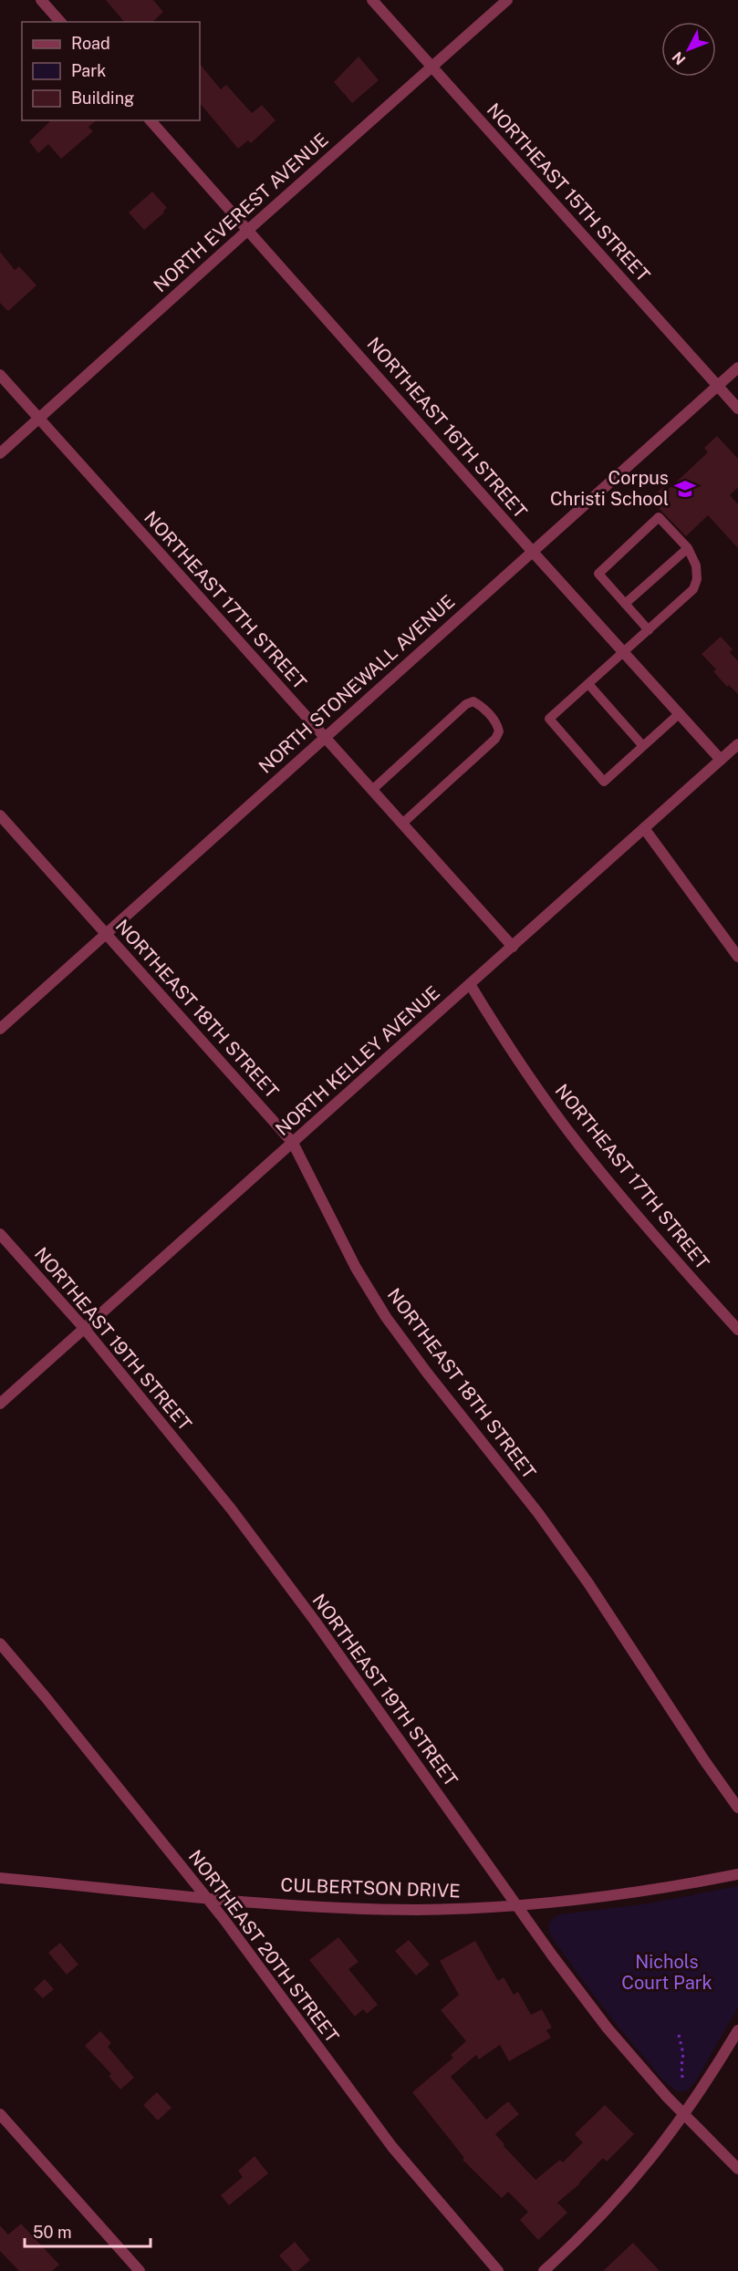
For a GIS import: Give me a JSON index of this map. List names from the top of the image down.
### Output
{
  "streets": {
    "street": [
      "NORTHEAST 15TH STREET",
      "NORTH EVEREST AVENUE",
      "NORTHEAST 16TH STREET",
      "NORTHEAST 17TH STREET",
      "NORTH STONEWALL AVENUE",
      "NORTHEAST 18TH STREET",
      "NORTH KELLEY AVENUE",
      "NORTHEAST 19TH STREET",
      "CULBERTSON DRIVE",
      "NORTHEAST 20TH STREET"
    ]
  },
  "crossings": [
    ["NORTHEAST 15TH STREET", "NORTH EVEREST AVENUE"],
    ["NORTHEAST 15TH STREET", "NORTH STONEWALL AVENUE"],
    ["NORTH EVEREST AVENUE", "NORTHEAST 16TH STREET"],
    ["NORTH EVEREST AVENUE", "NORTHEAST 17TH STREET"],
    ["NORTHEAST 16TH STREET", "NORTH STONEWALL AVENUE"],
    ["NORTHEAST 16TH STREET", "NORTH KELLEY AVENUE"],
    ["NORTHEAST 17TH STREET", "NORTH STONEWALL AVENUE"],
    ["NORTHEAST 17TH STREET", "NORTH KELLEY AVENUE"],
    ["NORTH STONEWALL AVENUE", "NORTHEAST 18TH STREET"],
    ["NORTHEAST 18TH STREET", "NORTH KELLEY AVENUE"],
    ["NORTH KELLEY AVENUE", "NORTHEAST 19TH STREET"],
    ["NORTHEAST 19TH STREET", "CULBERTSON DRIVE"],
    ["CULBERTSON DRIVE", "NORTHEAST 20TH STREET"]
  ],
  "parks": ["Nichols Court Park"],
  "places": {
    "school or university": ["Corpus Christi School"]
  },
  "legend": ["Road", "Park", "Building"],
  "scale_bar": "50 m",
  "north": "bottom left"
}
